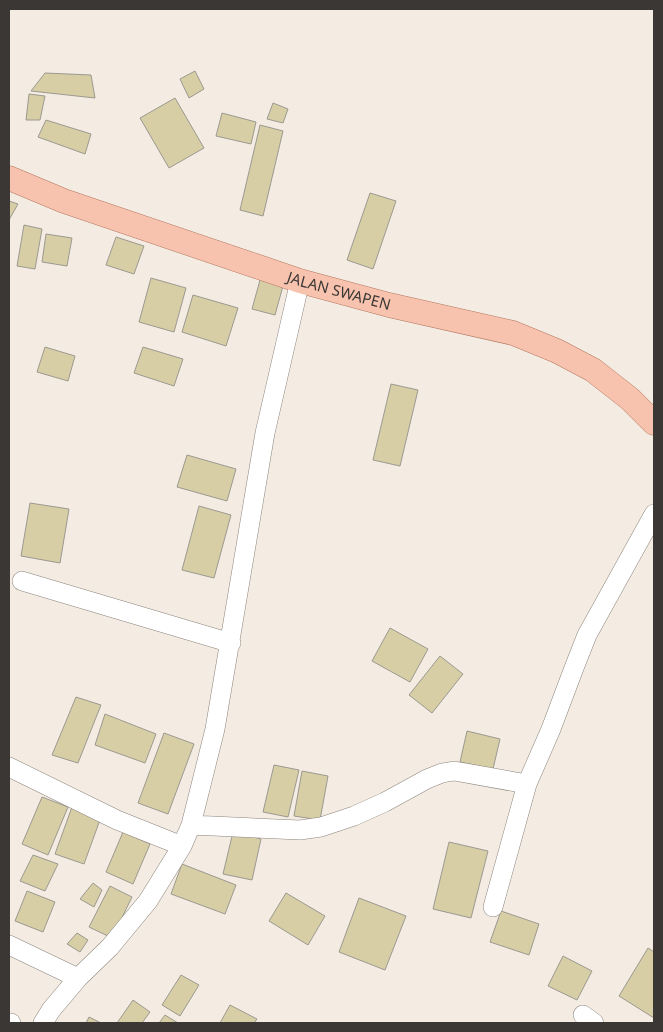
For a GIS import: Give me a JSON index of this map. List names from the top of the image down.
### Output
{
  "streets": {
    "main road": ["JALAN SWAPEN"]
  }
}
